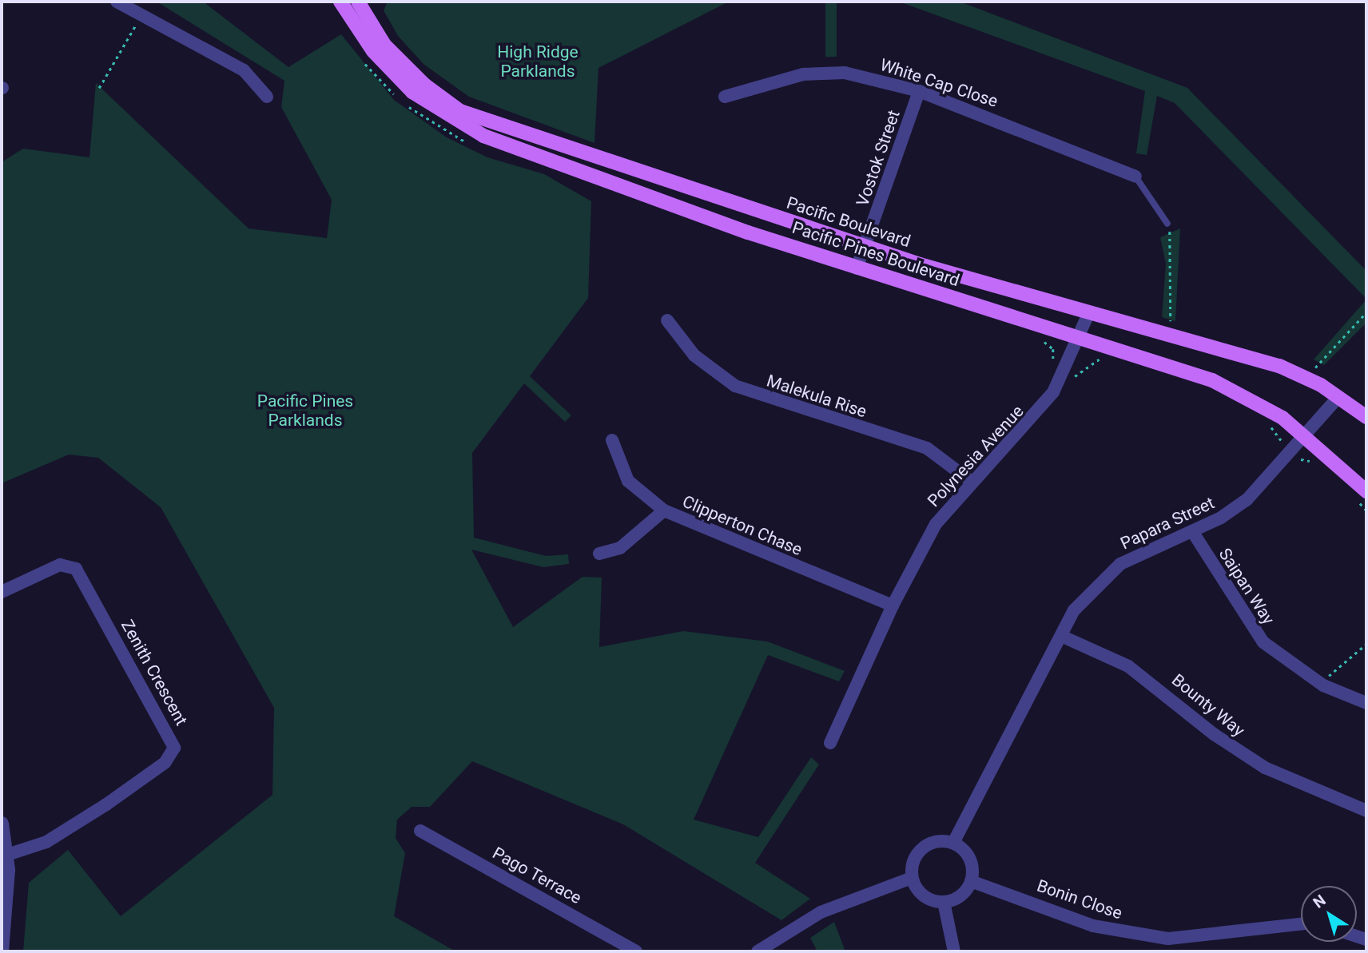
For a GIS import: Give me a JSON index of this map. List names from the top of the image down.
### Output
{
  "streets": {
    "main road": ["Pacific Boulevard", "Pacific Pines Boulevard"],
    "street": [
      "White Cap Close",
      "Vostok Street",
      "Malekula Rise",
      "Polynesia Avenue",
      "Papara Street",
      "Clipperton Chase",
      "Saipan Way",
      "Zenith Crescent",
      "Bounty Way",
      "Pago Terrace",
      "Bonin Close"
    ]
  },
  "crossings": [
    ["White Cap Close", "Vostok Street"],
    ["Vostok Street", "Pacific Boulevard"],
    ["Vostok Street", "Pacific Pines Boulevard"],
    ["Pacific Boulevard", "Polynesia Avenue"],
    ["Pacific Boulevard", "Papara Street"],
    ["Pacific Pines Boulevard", "Polynesia Avenue"],
    ["Pacific Pines Boulevard", "Papara Street"],
    ["Malekula Rise", "Polynesia Avenue"],
    ["Polynesia Avenue", "Clipperton Chase"],
    ["Papara Street", "Saipan Way"],
    ["Papara Street", "Bounty Way"],
    ["Papara Street", "Bonin Close"]
  ],
  "parks": ["High Ridge Parklands", "Pacific Pines Parklands"],
  "north": "top left"
}
